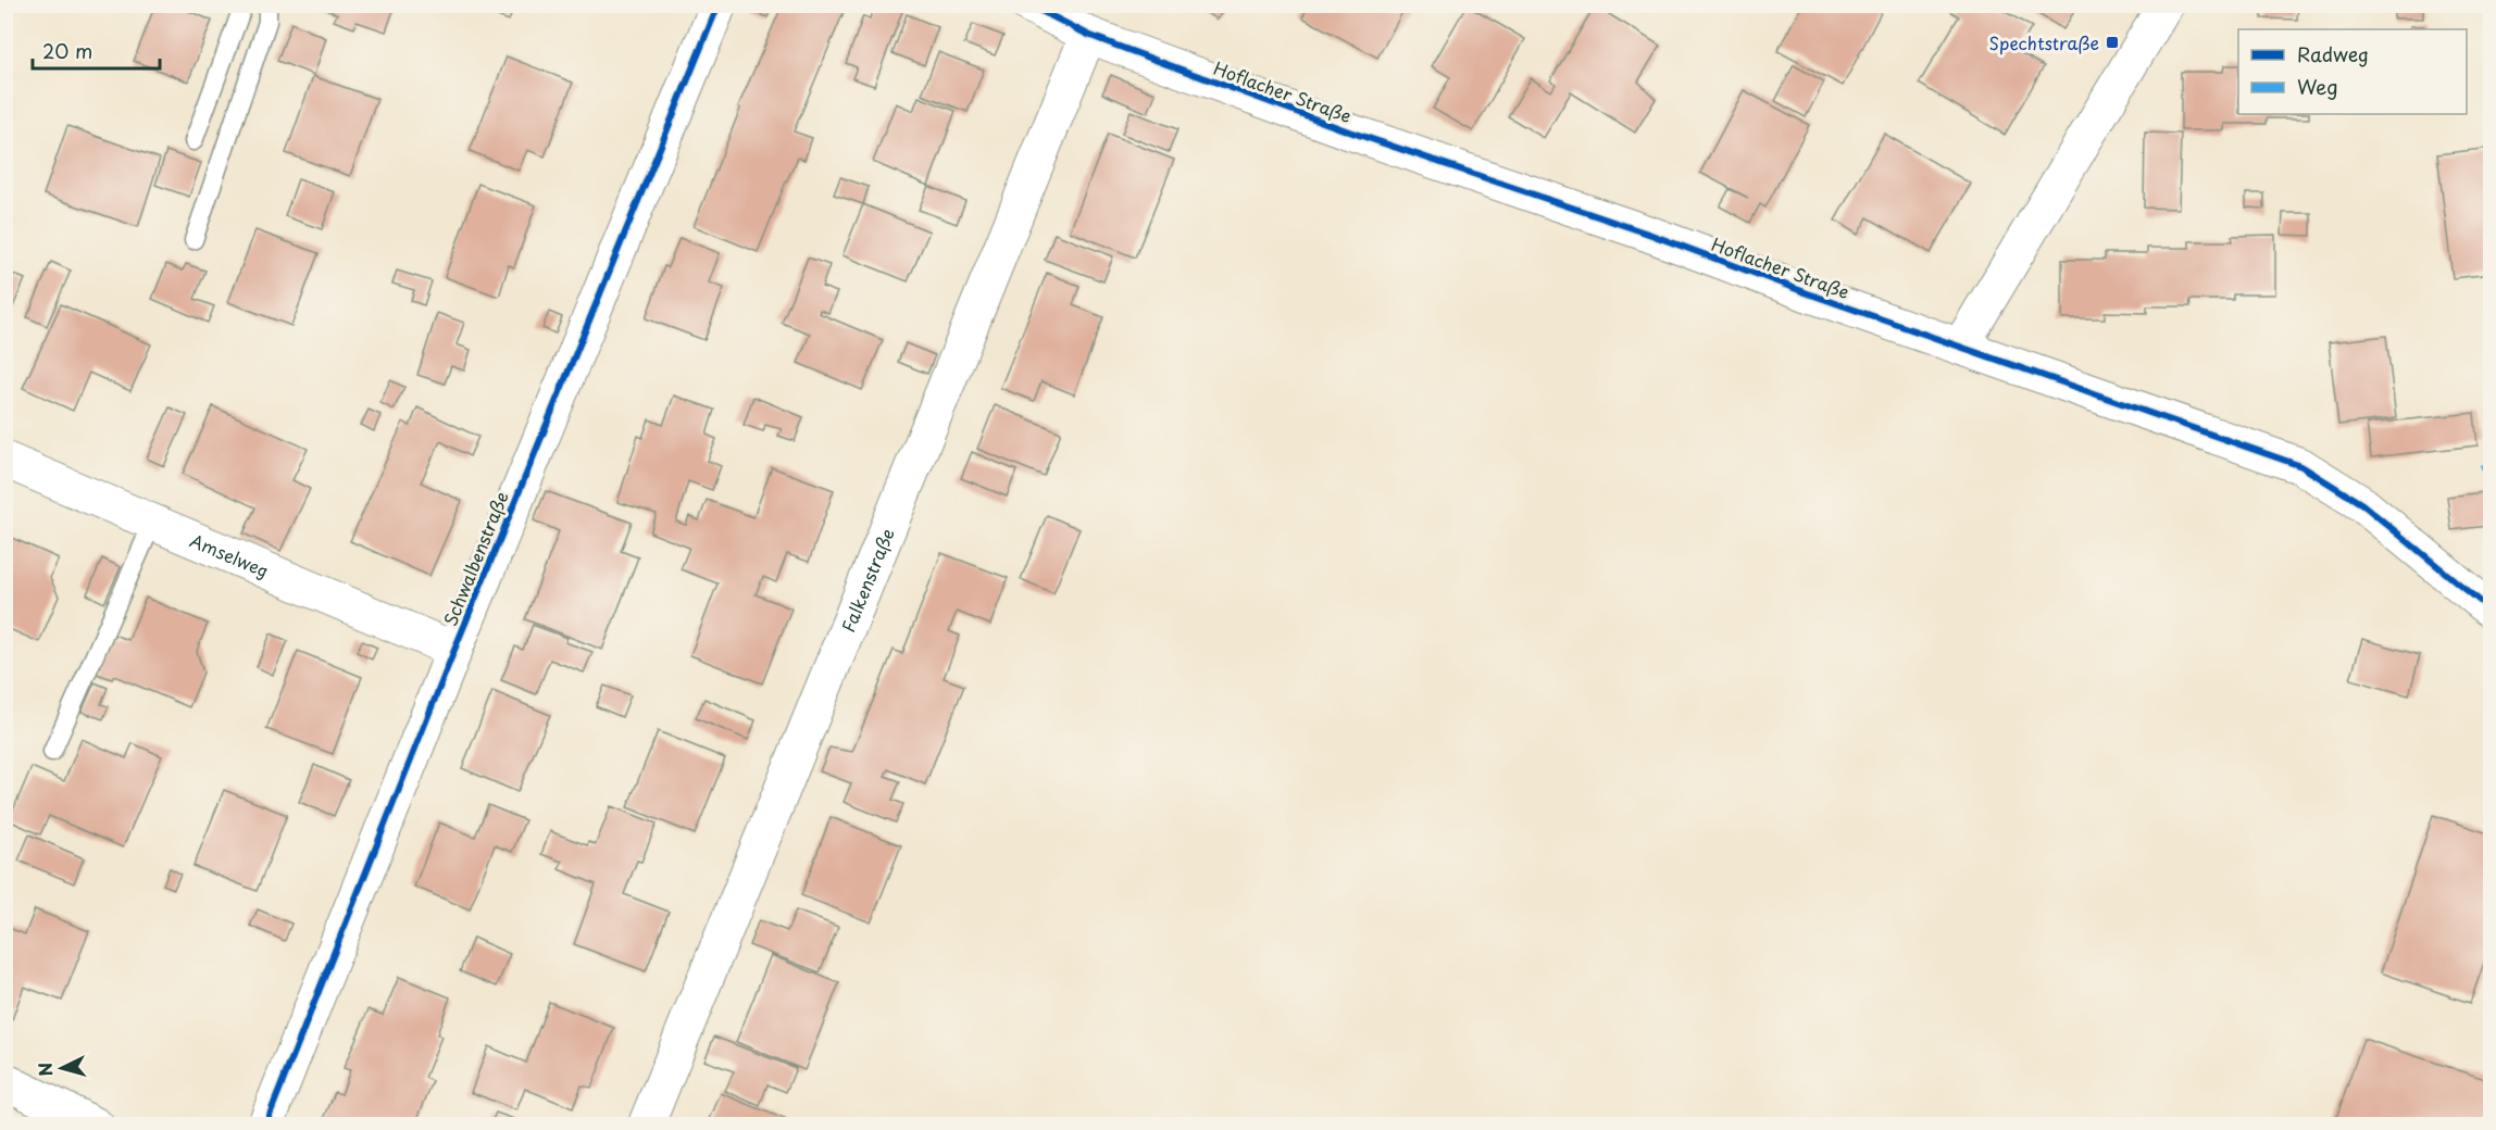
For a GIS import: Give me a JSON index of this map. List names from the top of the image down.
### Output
{
  "streets": {
    "street": [
      "Hoflacher Straße",
      "Amselweg",
      "Schwalbenstraße",
      "Falkenstraße"
    ]
  },
  "crossings": [
    ["Hoflacher Straße", "Falkenstraße"],
    ["Amselweg", "Schwalbenstraße"]
  ],
  "places": {
    "transit": ["Spechtstraße"]
  },
  "legend": ["Radweg", "Weg"],
  "scale_bar": "20 m",
  "north": "left"
}
